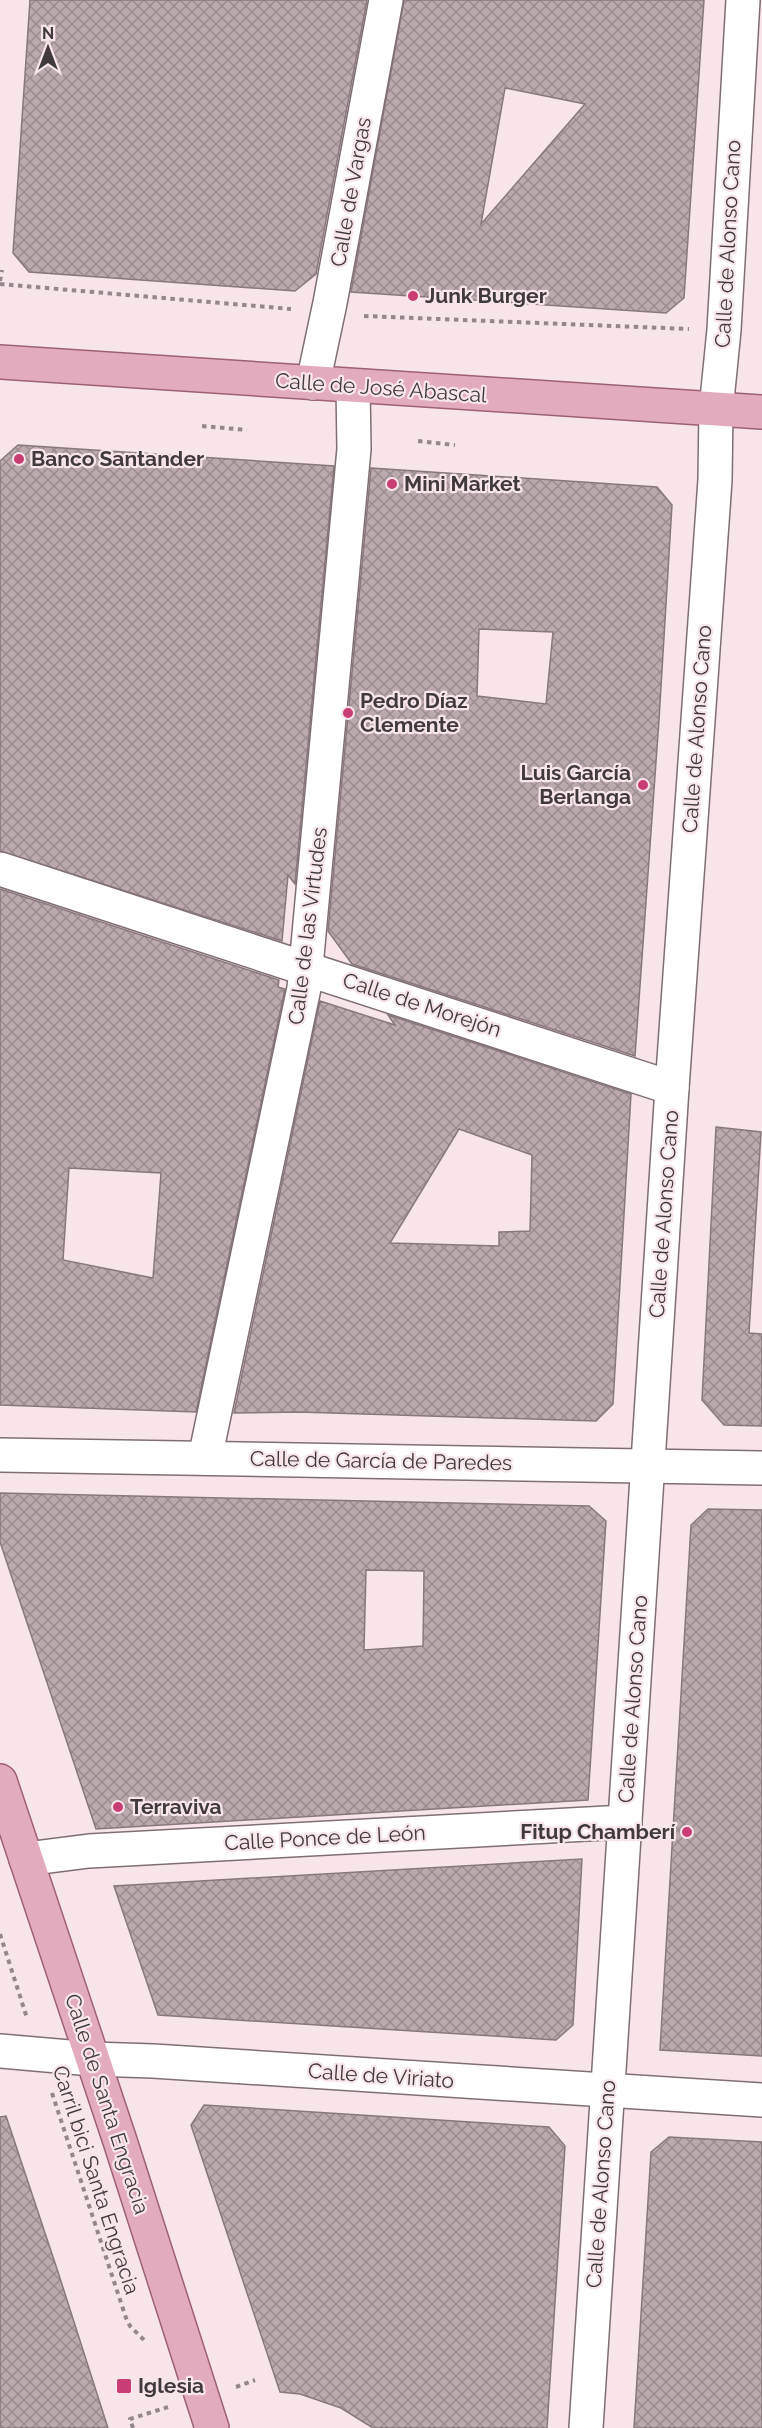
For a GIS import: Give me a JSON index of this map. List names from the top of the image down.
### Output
{
  "streets": {
    "main road": ["Calle de José Abascal", "Calle de Santa Engracia"],
    "street": [
      "Calle de Vargas",
      "Calle de Alonso Cano",
      "Calle de las Virtudes",
      "Calle de Morejón",
      "Calle de García de Paredes",
      "Calle Ponce de León",
      "Calle de Viriato"
    ],
    "path": ["Carril bici Santa Engracia"]
  },
  "crossings": [
    ["Calle de Vargas", "Calle de José Abascal"],
    ["Calle de Alonso Cano", "Calle de José Abascal"],
    ["Calle de Alonso Cano", "Calle de Morejón"],
    ["Calle de Alonso Cano", "Calle de García de Paredes"],
    ["Calle de Alonso Cano", "Calle Ponce de León"],
    ["Calle de Alonso Cano", "Calle de Viriato"],
    ["Calle de José Abascal", "Calle de las Virtudes"],
    ["Calle de las Virtudes", "Calle de Morejón"],
    ["Calle de las Virtudes", "Calle de García de Paredes"],
    ["Calle Ponce de León", "Calle de Santa Engracia"],
    ["Calle de Viriato", "Calle de Santa Engracia"],
    ["Calle de Viriato", "Carril bici Santa Engracia"]
  ],
  "places": {
    "other": [
      "Junk Burger",
      "Banco Santander",
      "Mini Market",
      "Pedro Díaz Clemente",
      "Luis García Berlanga",
      "Terraviva",
      "Fitup Chamberí"
    ],
    "transit": ["Iglesia"]
  },
  "north": "top"
}
